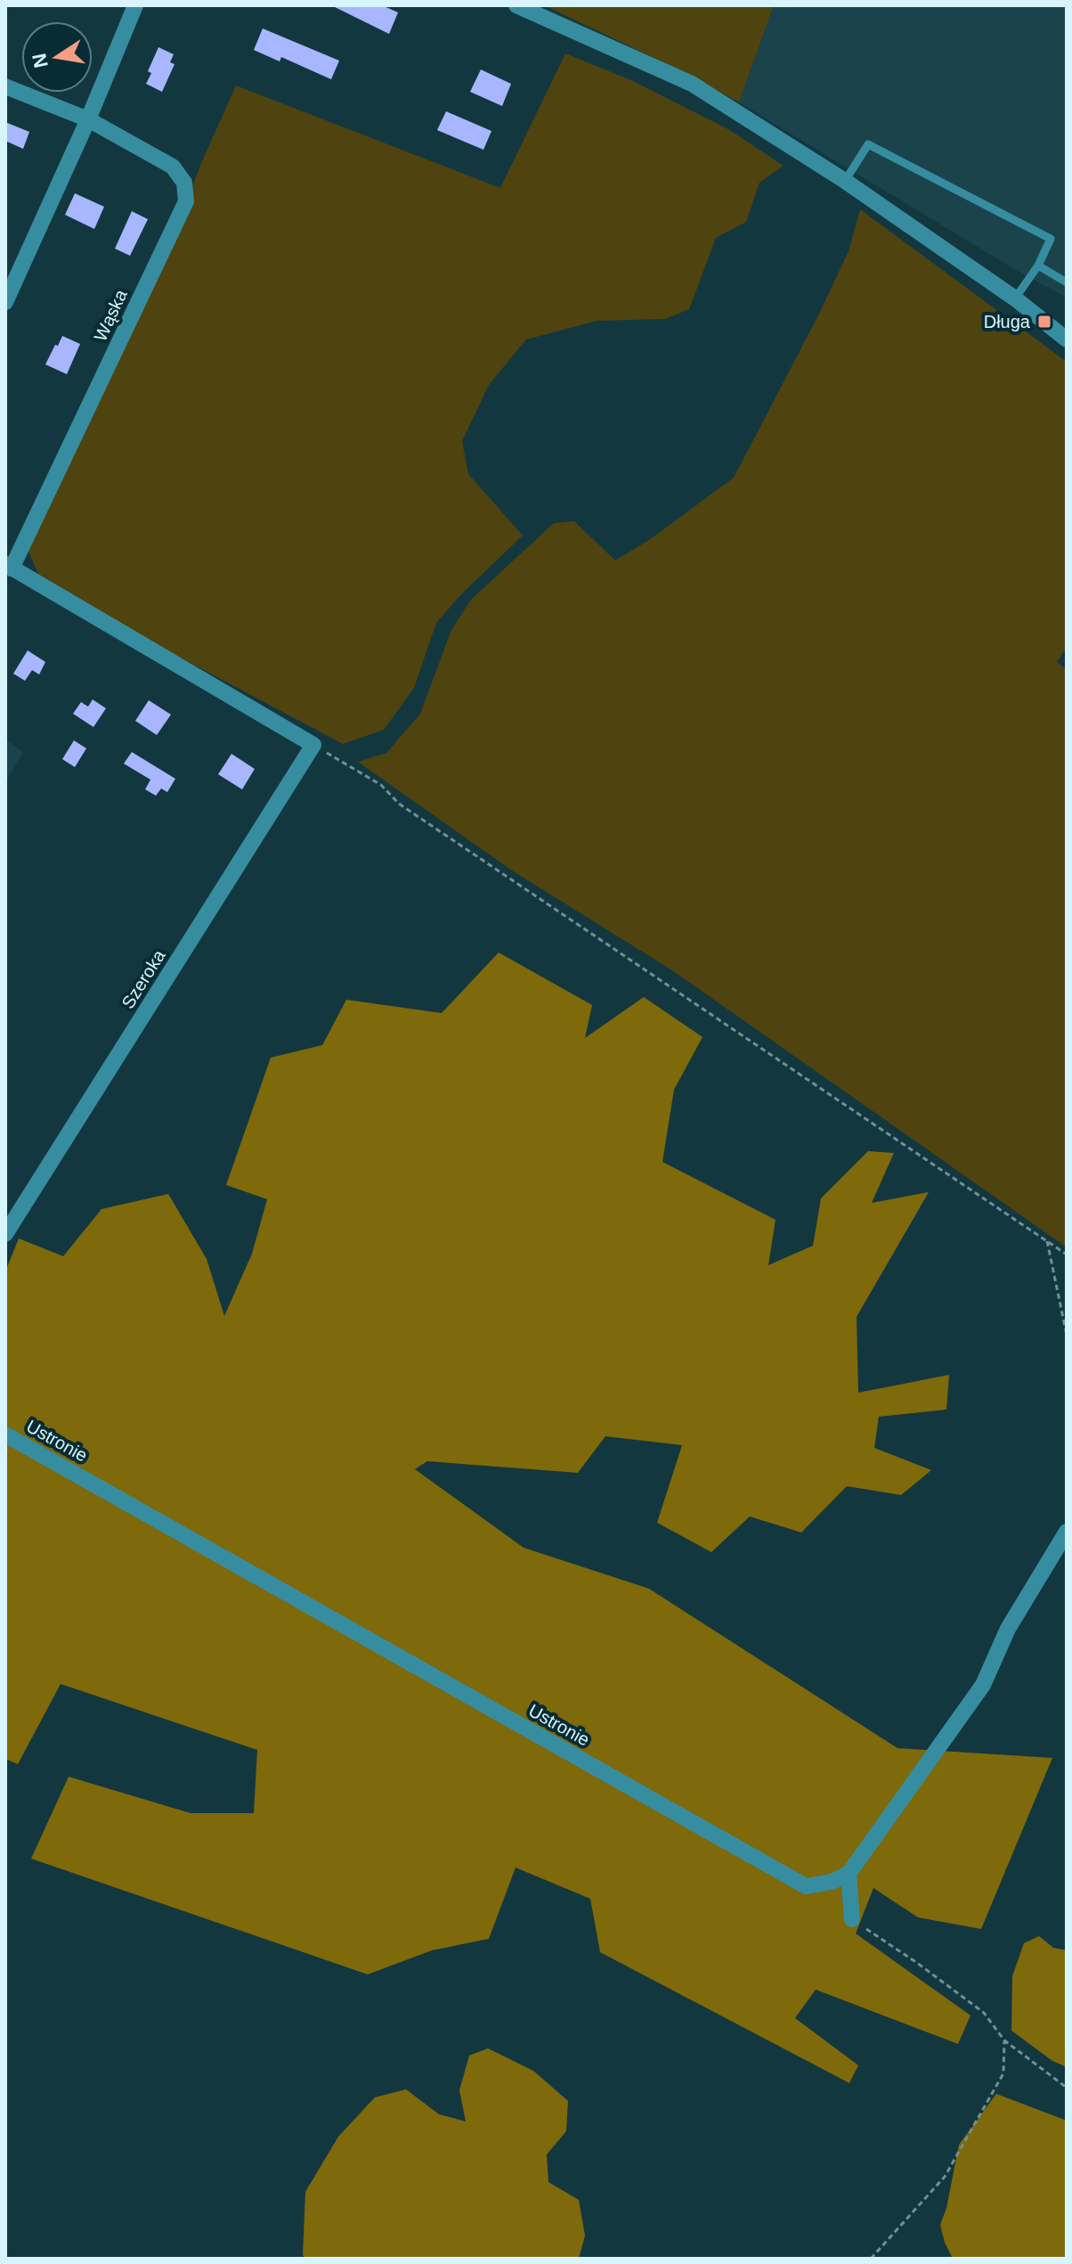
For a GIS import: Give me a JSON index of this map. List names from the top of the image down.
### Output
{
  "streets": {
    "street": ["Wąska", "Szeroka", "Ustronie"]
  },
  "crossings": [
    ["Wąska", "Szeroka"]
  ],
  "places": {
    "transit": ["Długa"]
  },
  "north": "left"
}
